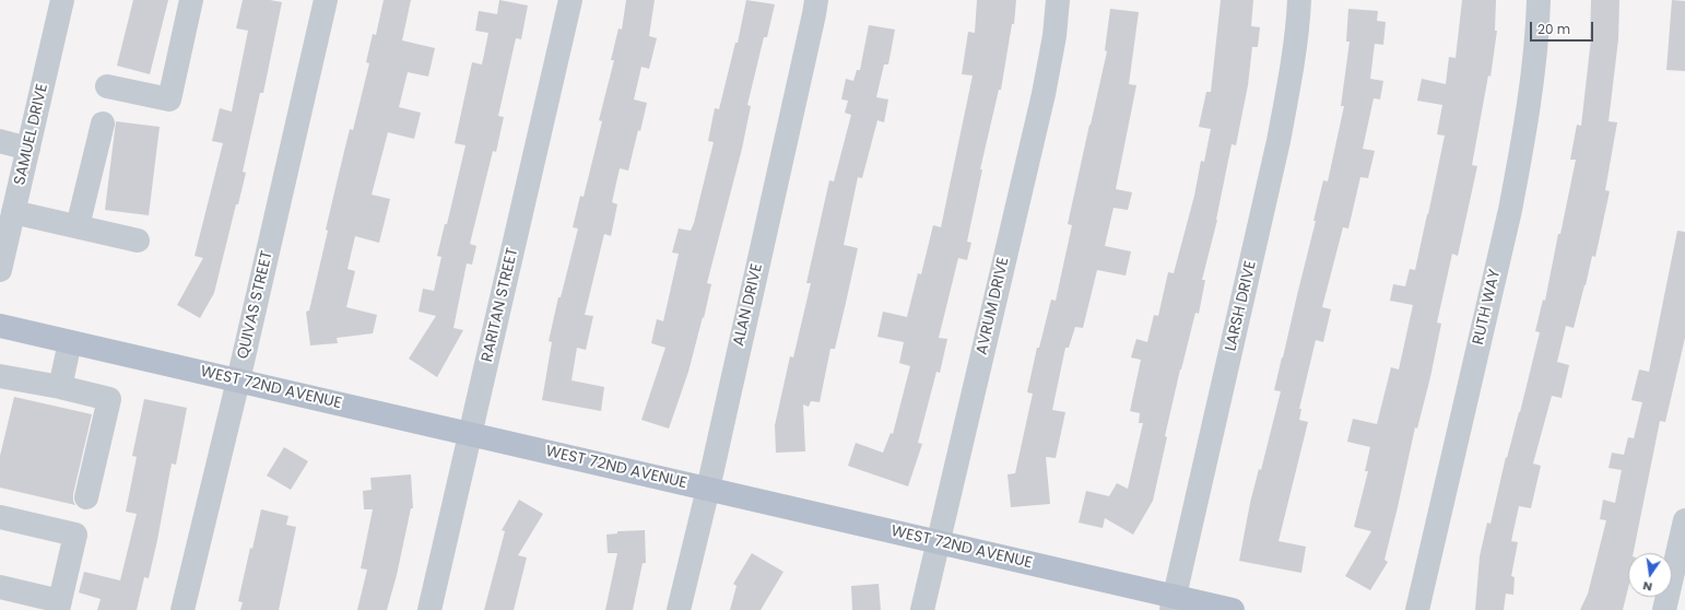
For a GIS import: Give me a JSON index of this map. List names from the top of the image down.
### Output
{
  "streets": {
    "main road": ["WEST 72ND AVENUE"],
    "street": [
      "SAMUEL DRIVE",
      "QUIVAS STREET",
      "RARITAN STREET",
      "ALAN DRIVE",
      "AVRUM DRIVE",
      "LARSH DRIVE",
      "RUTH WAY"
    ]
  },
  "crossings": [
    ["QUIVAS STREET", "WEST 72ND AVENUE"],
    ["RARITAN STREET", "WEST 72ND AVENUE"],
    ["ALAN DRIVE", "WEST 72ND AVENUE"],
    ["AVRUM DRIVE", "WEST 72ND AVENUE"],
    ["LARSH DRIVE", "WEST 72ND AVENUE"]
  ],
  "scale_bar": "20 m",
  "north": "bottom"
}
